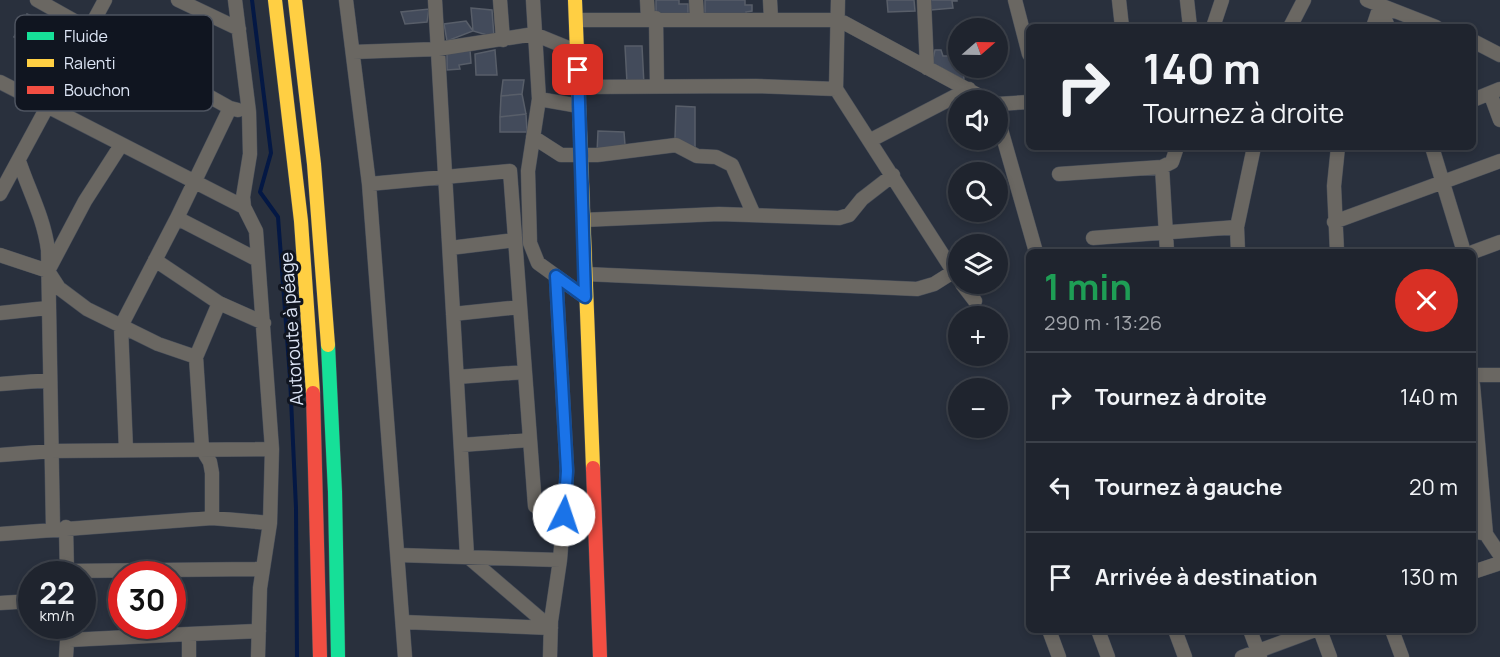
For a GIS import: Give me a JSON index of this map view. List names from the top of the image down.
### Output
{
  "streets": {
    "main road": ["Autoroute à péage"]
  },
  "legend": ["Fluide", "Ralenti", "Bouchon"],
  "north": "right",
  "page": {
    "map_buttons": ["+", "−"],
    "turn": ["140 m", "Tournez à droite"],
    "heading": ["1 min", "290 m · 13:26"],
    "list": [
      {
        "name": "Tournez à droite",
        "value": "140 m"
      },
      {
        "name": "Tournez à gauche",
        "value": "20 m"
      },
      {
        "name": "Arrivée à destination",
        "value": "130 m"
      }
    ],
    "speed": "22 km/h",
    "limit": "30"
  }
}
